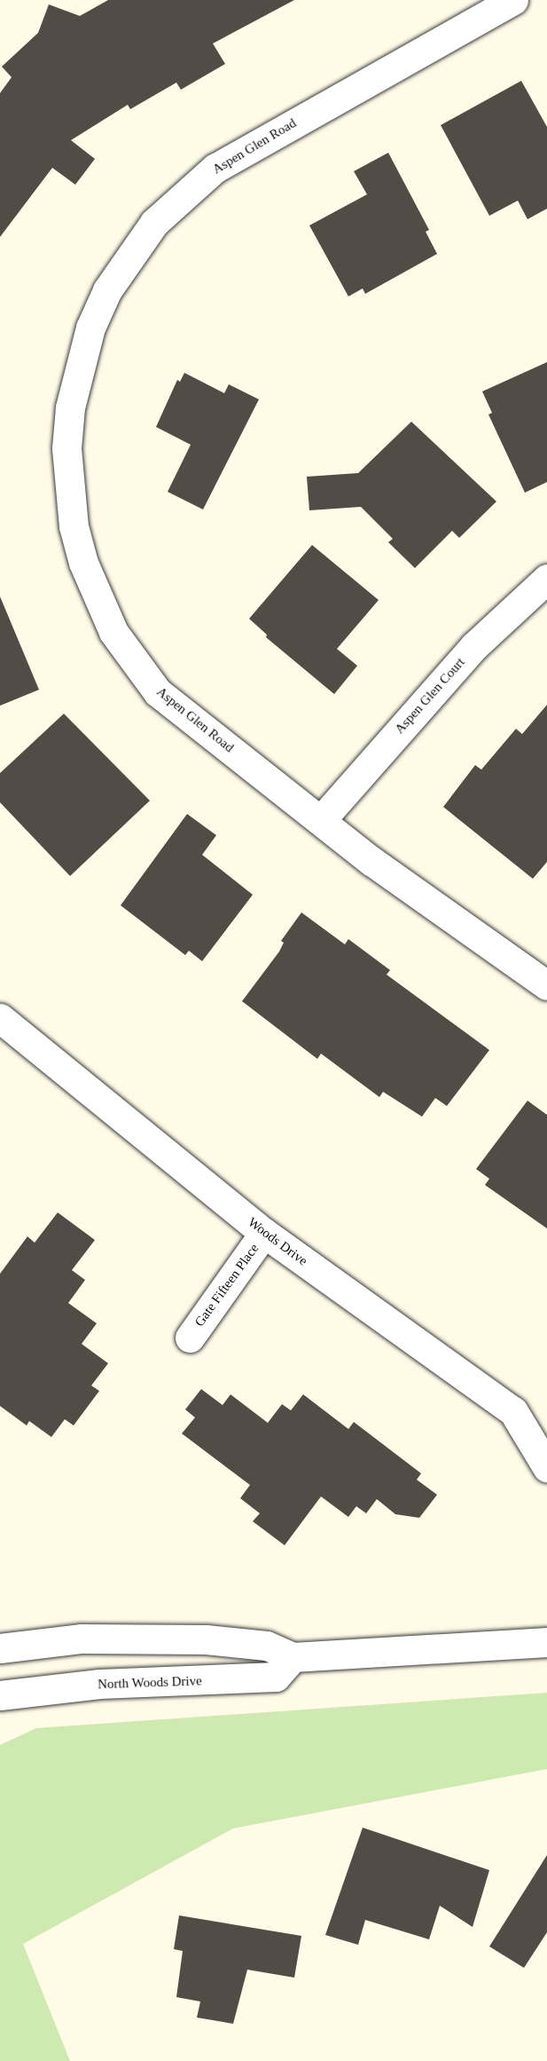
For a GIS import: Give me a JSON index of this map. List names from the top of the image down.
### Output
{
  "streets": {
    "street": [
      "Aspen Glen Road",
      "Aspen Glen Court",
      "Woods Drive",
      "Gate Fifteen Place",
      "North Woods Drive"
    ]
  },
  "crossings": [
    ["Aspen Glen Road", "Aspen Glen Court"],
    ["Woods Drive", "Gate Fifteen Place"]
  ]
}
